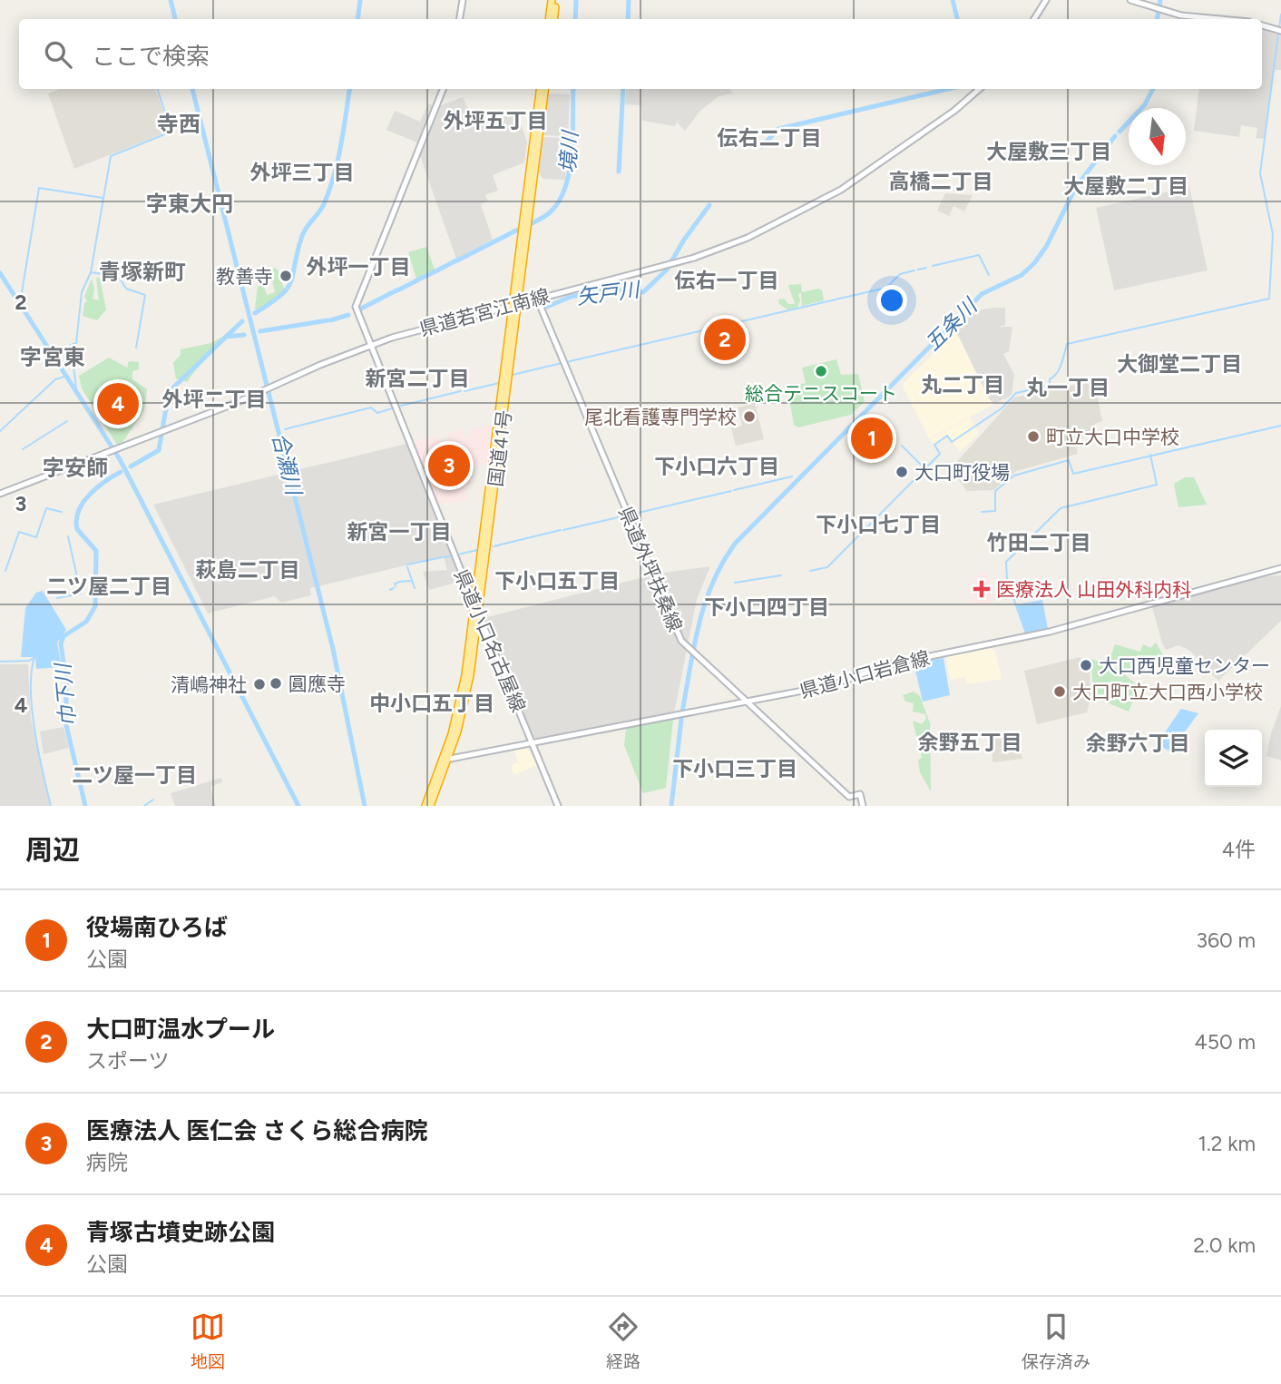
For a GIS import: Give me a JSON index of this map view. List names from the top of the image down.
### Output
{
  "streets": {
    "highway": ["国道41号"],
    "main road": [
      "県道若宮江南線",
      "県道外坪扶桑線",
      "県道小口名古屋線",
      "県道小口岩倉線"
    ]
  },
  "crossings": [
    ["県道若宮江南線", "国道41号"],
    ["県道若宮江南線", "県道外坪扶桑線"],
    ["県道若宮江南線", "県道小口名古屋線"],
    ["国道41号", "県道小口名古屋線"],
    ["国道41号", "県道小口岩倉線"],
    ["県道外坪扶桑線", "県道小口岩倉線"],
    ["県道小口名古屋線", "県道小口岩倉線"]
  ],
  "districts": [
    "外坪五丁目",
    "寺西",
    "伝右二丁目",
    "大屋敷三丁目",
    "外坪三丁目",
    "高橋二丁目",
    "大屋敷二丁目",
    "字東大円",
    "外坪一丁目",
    "青塚新町",
    "伝右一丁目",
    "字宮東",
    "大御堂二丁目",
    "新宮二丁目",
    "丸二丁目",
    "丸一丁目",
    "外坪二丁目",
    "下小口六丁目",
    "字安師",
    "下小口七丁目",
    "新宮一丁目",
    "竹田二丁目",
    "萩島二丁目",
    "下小口五丁目",
    "二ツ屋二丁目",
    "下小口四丁目",
    "中小口五丁目",
    "余野五丁目",
    "余野六丁目",
    "下小口三丁目",
    "二ツ屋一丁目"
  ],
  "water": [
    "境川",
    "矢戸川",
    "五条川",
    "合瀬川",
    "巾下川"
  ],
  "places": {
    "other": [
      "教善寺",
      "総合テニスコート",
      "尾北看護専門学校",
      "町立大口中学校",
      "大口町役場",
      "大口西児童センター",
      "圓應寺",
      "清嶋神社",
      "大口町立大口西小学校"
    ],
    "health": ["医療法人 山田外科内科"]
  },
  "north": "bottom",
  "page": {
    "search": "ここで検索",
    "pins": [
      "2",
      "4",
      "1",
      "3"
    ],
    "heading": ["周辺", "4件"],
    "list": [
      {
        "mark": "1",
        "name": "役場南ひろば",
        "note": "公園",
        "value": "360 m"
      },
      {
        "mark": "2",
        "name": "大口町温水プール",
        "note": "スポーツ",
        "value": "450 m"
      },
      {
        "mark": "3",
        "name": "医療法人 医仁会 さくら総合病院",
        "note": "病院",
        "value": "1.2 km"
      },
      {
        "mark": "4",
        "name": "青塚古墳史跡公園",
        "note": "公園",
        "value": "2.0 km"
      }
    ],
    "nav": ["地図", "経路", "保存済み"]
  },
  "grid": {
    "rows": ["2", "3", "4"]
  }
}
